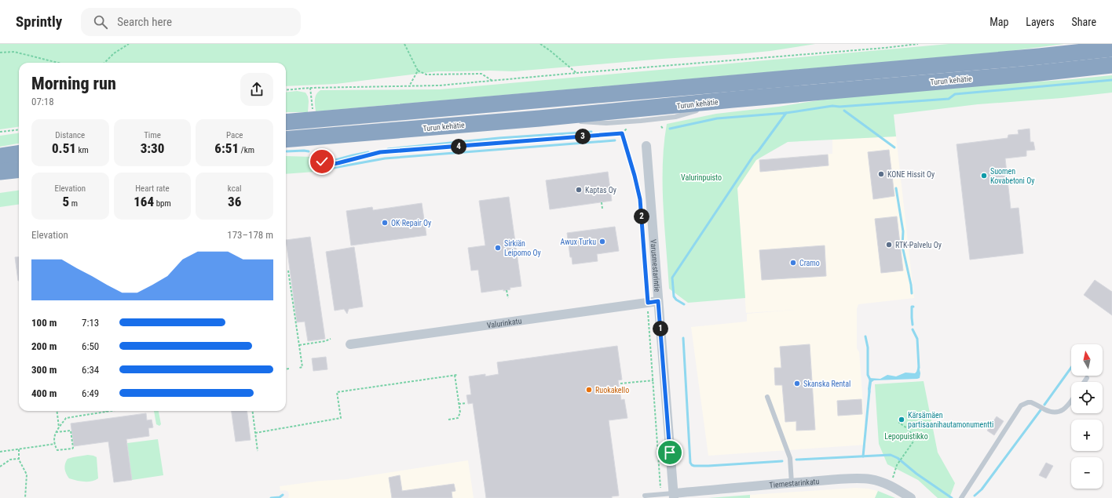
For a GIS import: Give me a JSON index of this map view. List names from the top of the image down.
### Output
{
  "streets": {
    "highway": ["Turun kehätie"],
    "street": ["Varusmestarintie", "Valurinkatu", "Tiemestarinkatu"]
  },
  "crossings": [
    ["Varusmestarintie", "Valurinkatu"],
    ["Varusmestarintie", "Tiemestarinkatu"]
  ],
  "parks": ["Valurinpuisto", "Lepopuistikko"],
  "places": [
    "KONE Hissit Oy",
    "Suomen Kovabetoni Oy",
    "Kaptas Oy",
    "OK Repair Oy",
    "Awux Turku",
    "RTK-Palvelu Oy",
    "Sirkiän Leipomo Oy",
    "Cramo",
    "Skanska Rental",
    "Ruokakello",
    "Kärsämäen partisaanihautamonumentti"
  ],
  "north": "top",
  "page": {
    "header": "Sprintly",
    "search": "Search here",
    "nav": ["Map", "Layers", "Share"],
    "heading": ["Morning run", "07:18"],
    "stats": [
      ["Distance", "0.51 km"],
      ["Time", "3:30"],
      ["Pace", "6:51 /km"],
      ["Elevation", "5 m"],
      ["Heart rate", "164 bpm"],
      ["kcal", "36"]
    ],
    "pins": [
      "3",
      "4",
      "2",
      "1"
    ],
    "chart": ["Elevation", "173–178 m"],
    "list": [
      {
        "name": "100 m",
        "note": "7:13"
      },
      {
        "name": "200 m",
        "note": "6:50"
      },
      {
        "name": "300 m",
        "note": "6:34"
      },
      {
        "name": "400 m",
        "note": "6:49"
      }
    ],
    "map_buttons": ["+", "−"]
  }
}
